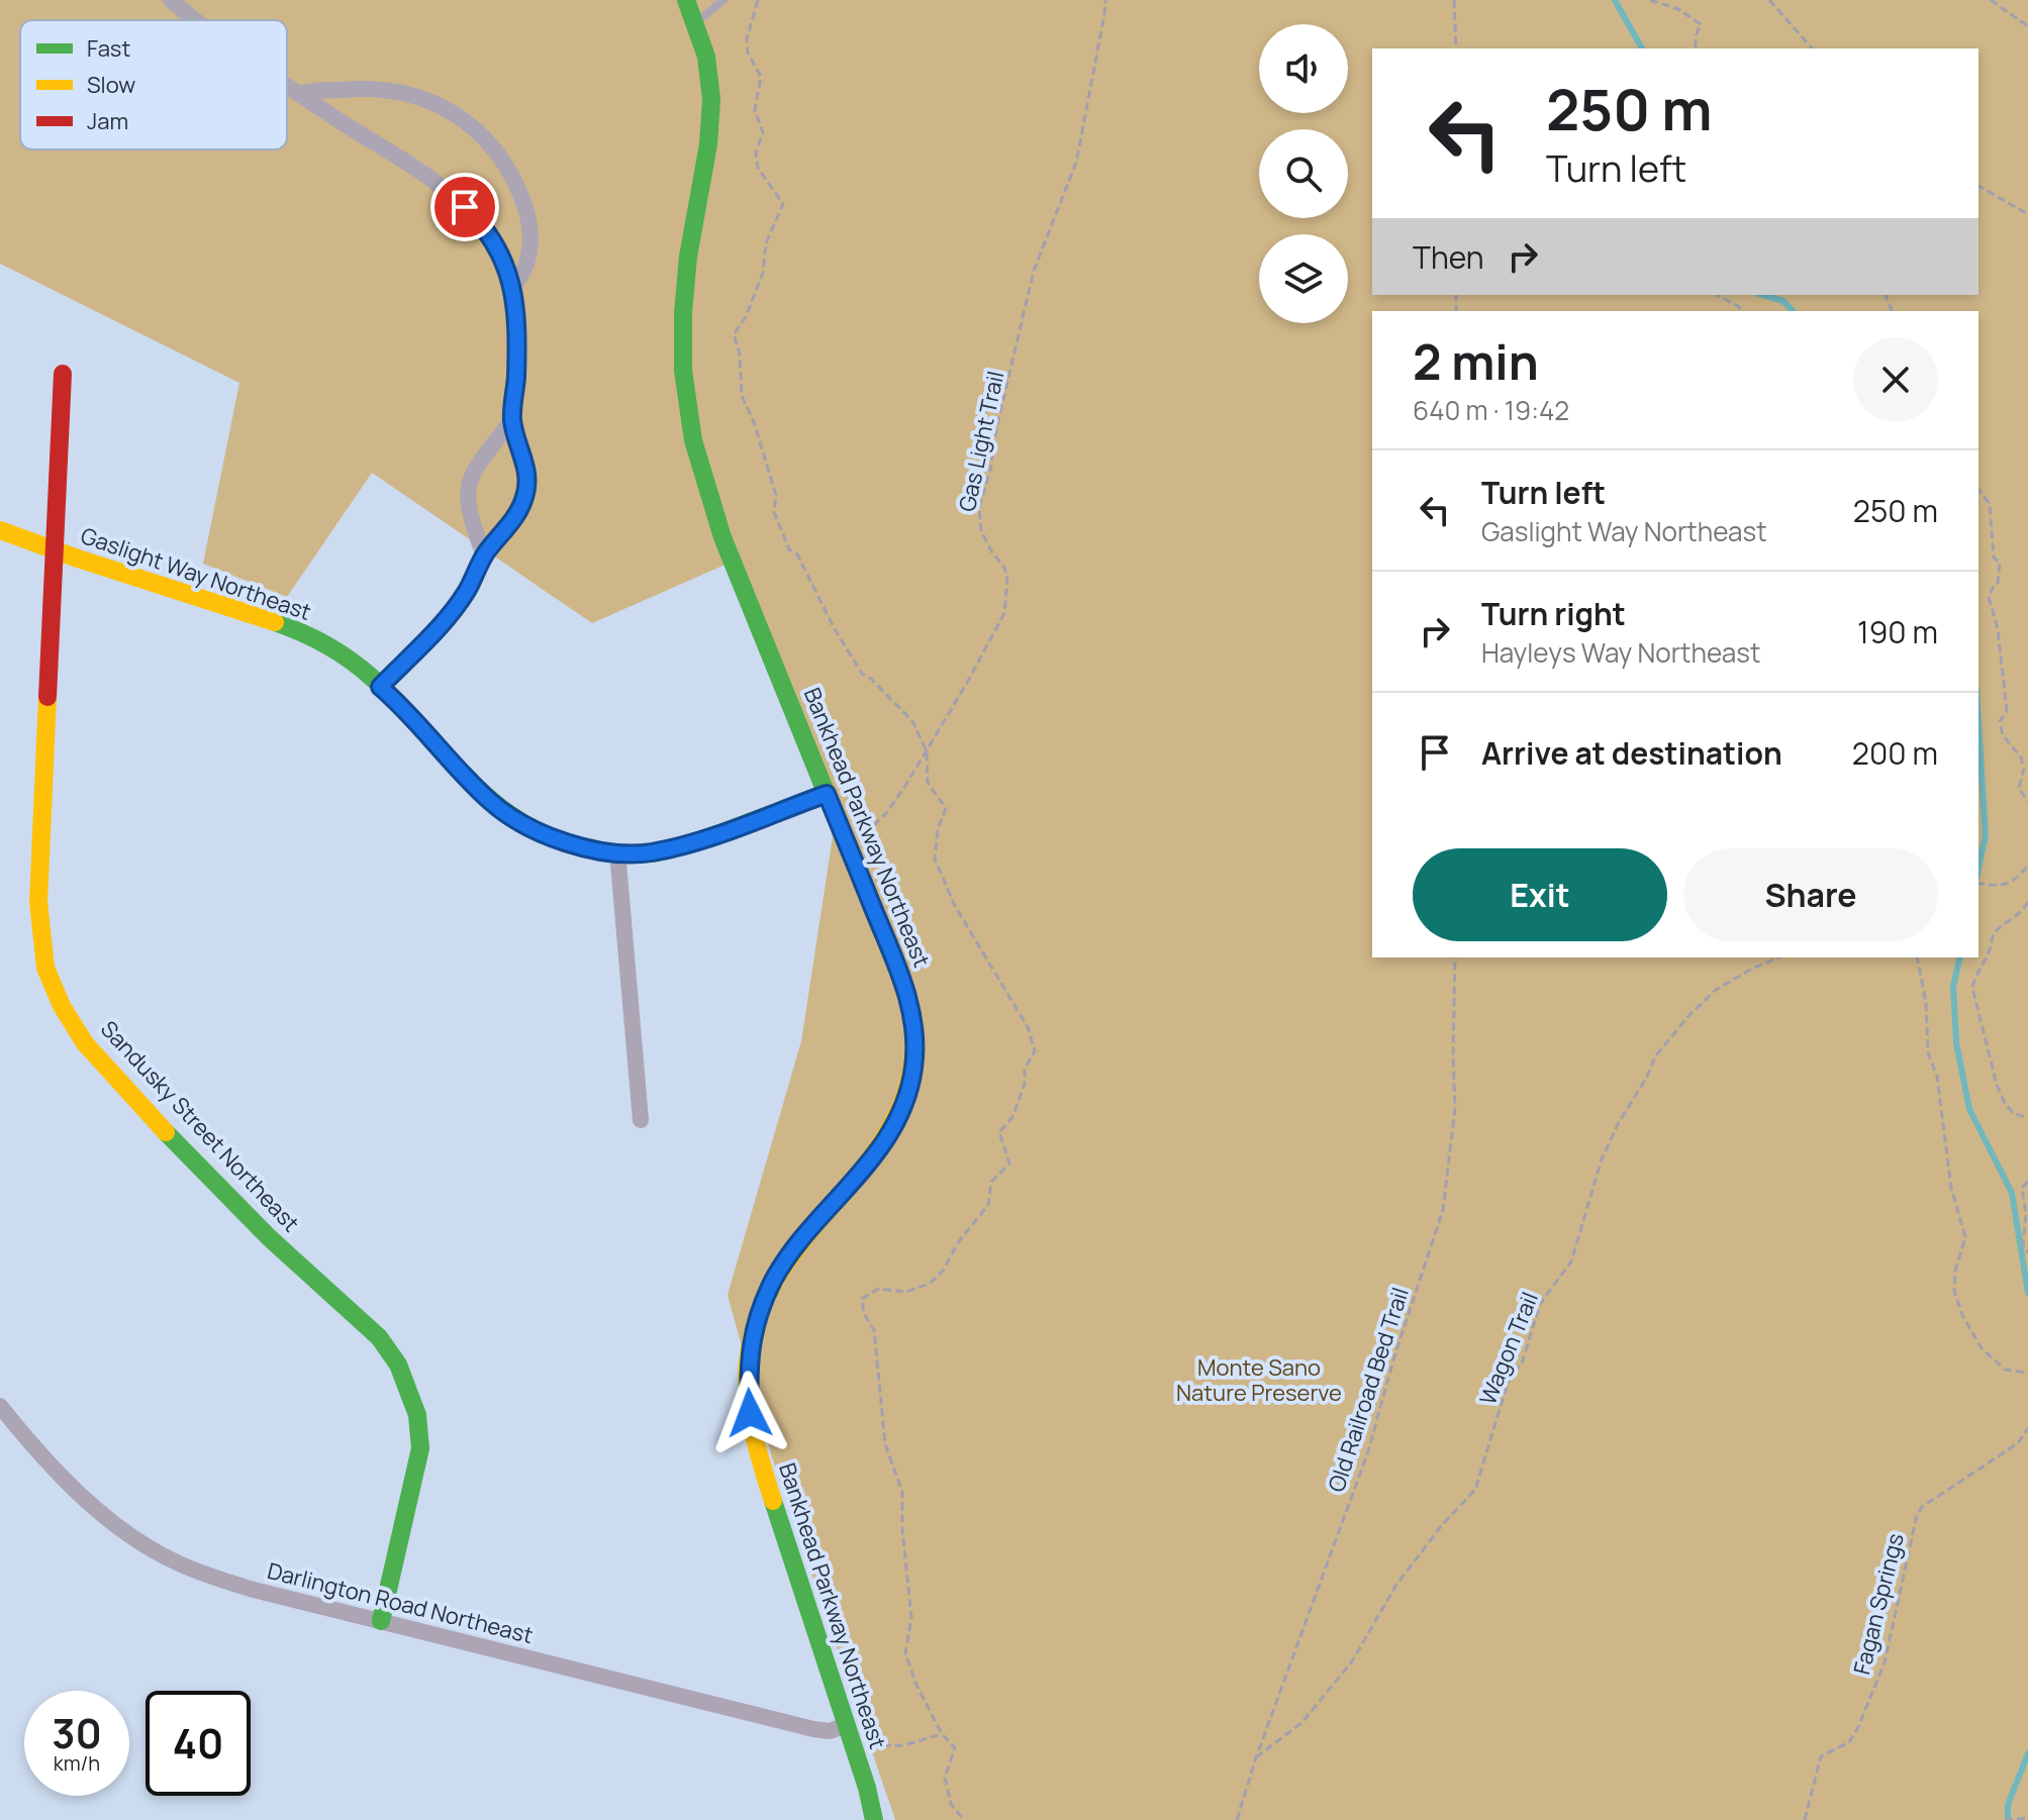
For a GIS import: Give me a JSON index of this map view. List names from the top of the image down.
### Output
{
  "streets": {
    "street": [
      "Gaslight Way Northeast",
      "Bankhead Parkway Northeast",
      "Sandusky Street Northeast",
      "Darlington Road Northeast"
    ],
    "path": [
      "Gas Light Trail",
      "Wagon Trail",
      "Old Railroad Bed Trail",
      "Fagan Springs"
    ]
  },
  "crossings": [
    ["Gas Light Trail", "Bankhead Parkway Northeast"],
    ["Gaslight Way Northeast", "Bankhead Parkway Northeast"],
    ["Gaslight Way Northeast", "Sandusky Street Northeast"],
    ["Bankhead Parkway Northeast", "Darlington Road Northeast"],
    ["Sandusky Street Northeast", "Darlington Road Northeast"],
    ["Wagon Trail", "Old Railroad Bed Trail"]
  ],
  "parks": ["Monte Sano Nature Preserve"],
  "legend": ["Fast", "Slow", "Jam"],
  "page": {
    "turn": ["250 m", "Turn left"],
    "then": "Then",
    "heading": ["2 min", "640 m · 19:42"],
    "list": [
      {
        "name": "Turn left",
        "note": "Gaslight Way Northeast",
        "value": "250 m"
      },
      {
        "name": "Turn right",
        "note": "Hayleys Way Northeast",
        "value": "190 m"
      },
      {
        "name": "Arrive at destination",
        "value": "200 m"
      }
    ],
    "buttons": ["Exit", "Share"],
    "speed": "30 km/h",
    "limit": "40"
  }
}
